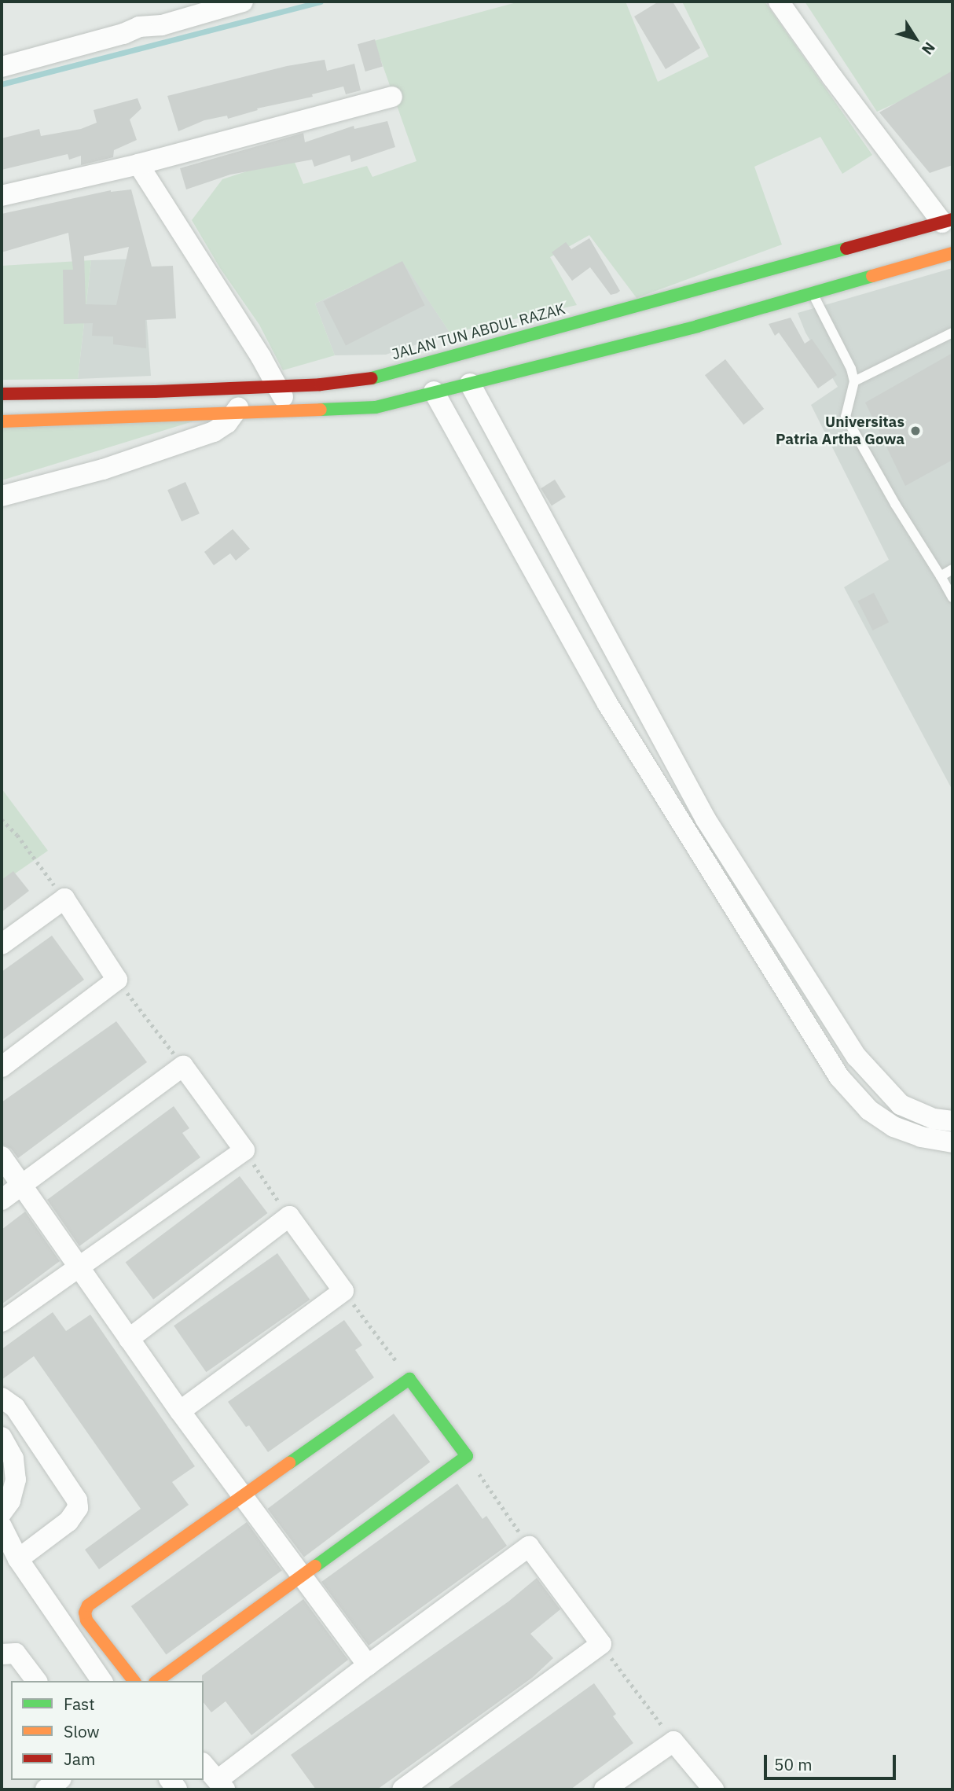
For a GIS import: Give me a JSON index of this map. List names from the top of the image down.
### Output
{
  "streets": {
    "main road": ["JALAN TUN ABDUL RAZAK"]
  },
  "places": ["Universitas Patria Artha Gowa"],
  "legend": ["Fast", "Slow", "Jam"],
  "scale_bar": "50 m",
  "north": "bottom right"
}
